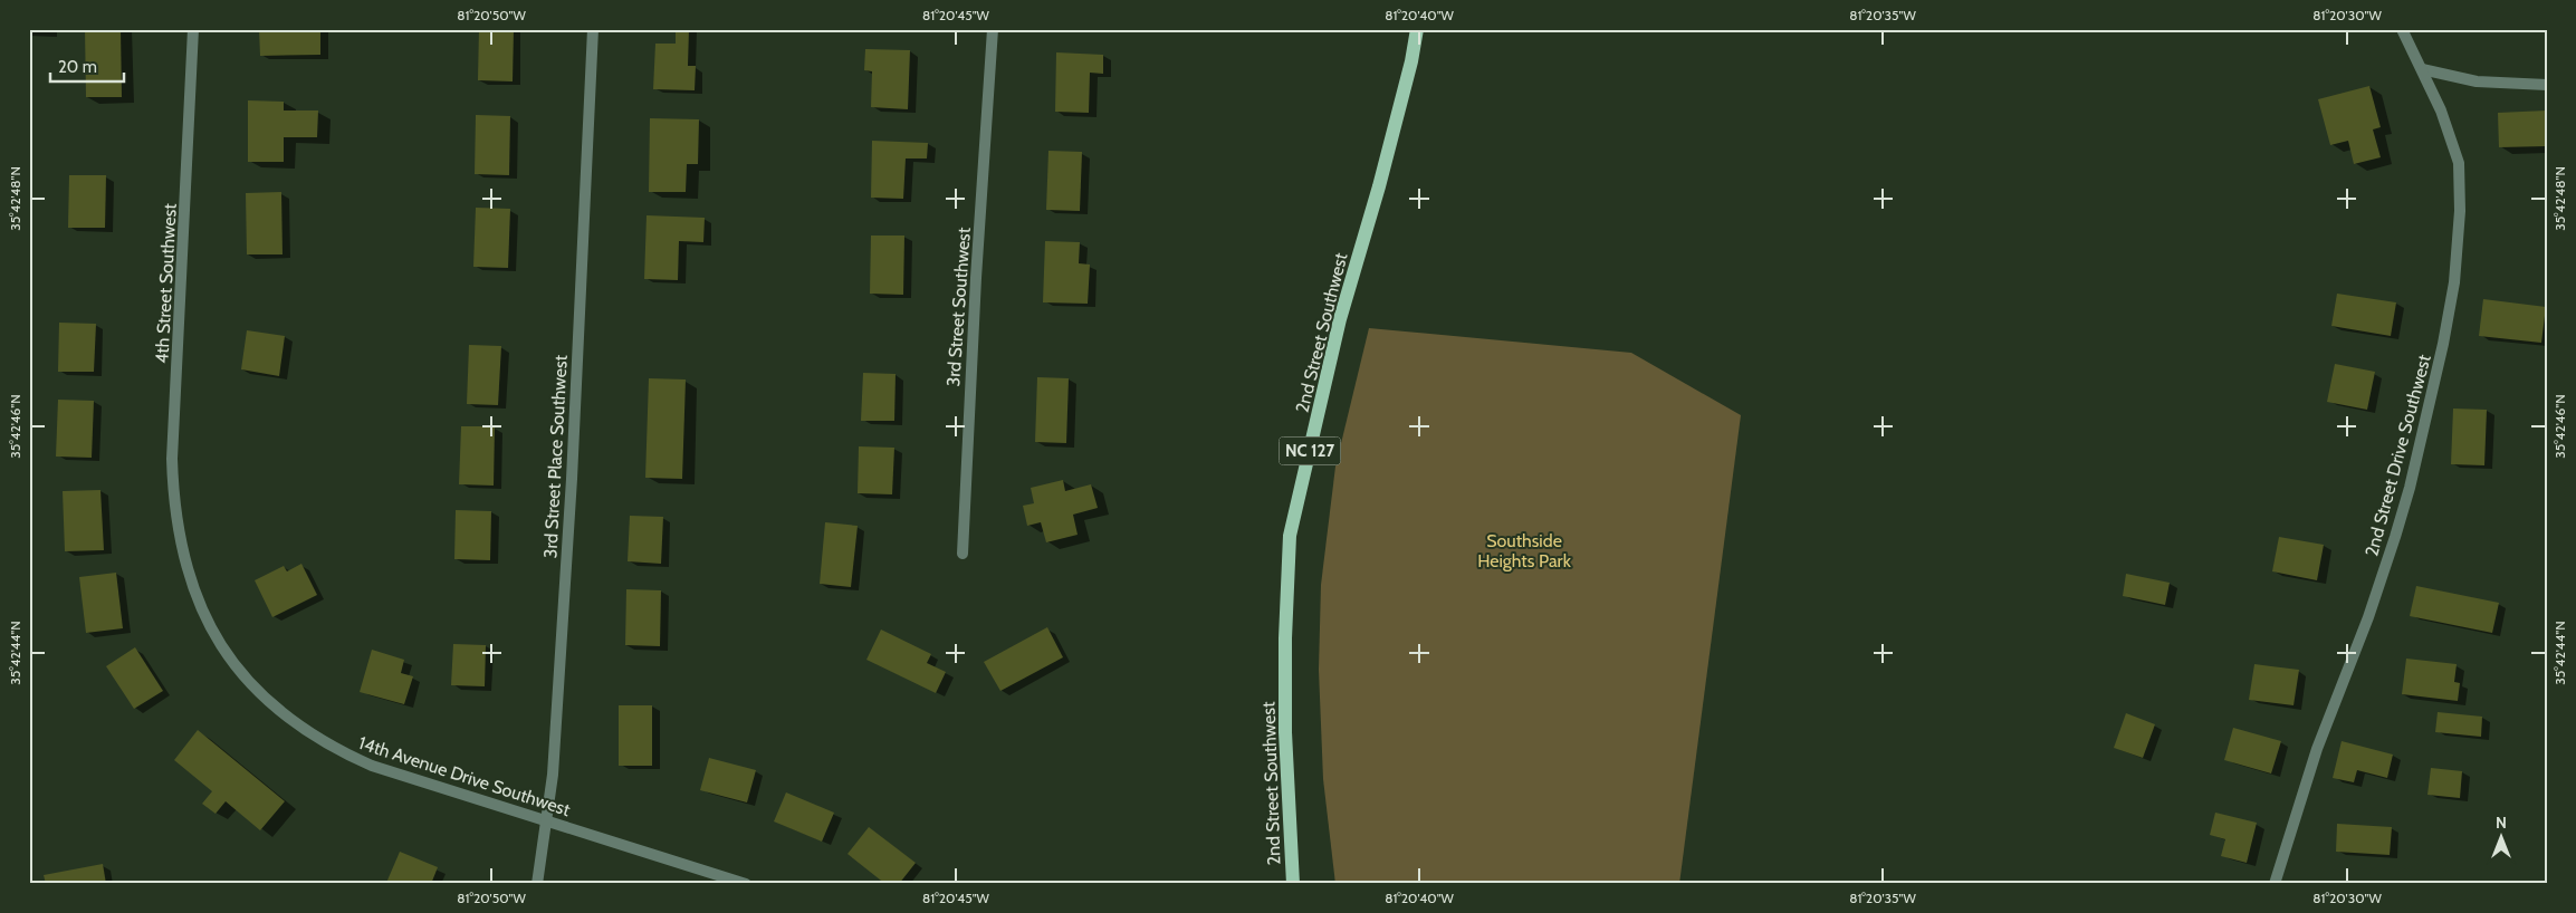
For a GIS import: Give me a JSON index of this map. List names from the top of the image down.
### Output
{
  "streets": {
    "main road": ["2nd Street Southwest", "NC 127"],
    "street": [
      "4th Street Southwest",
      "3rd Street Southwest",
      "2nd Street Drive Southwest",
      "3rd Street Place Southwest",
      "14th Avenue Drive Southwest"
    ]
  },
  "crossings": [
    ["4th Street Southwest", "14th Avenue Drive Southwest"],
    ["3rd Street Place Southwest", "14th Avenue Drive Southwest"]
  ],
  "parks": ["Southside Heights Park"],
  "scale_bar": "20 m",
  "north": "top",
  "coordinates": [
    "81°20'50\"W",
    "81°20'45\"W",
    "81°20'40\"W",
    "81°20'35\"W",
    "81°20'30\"W",
    "35°42'48\"N",
    "35°42'46\"N",
    "35°42'44\"N"
  ]
}
